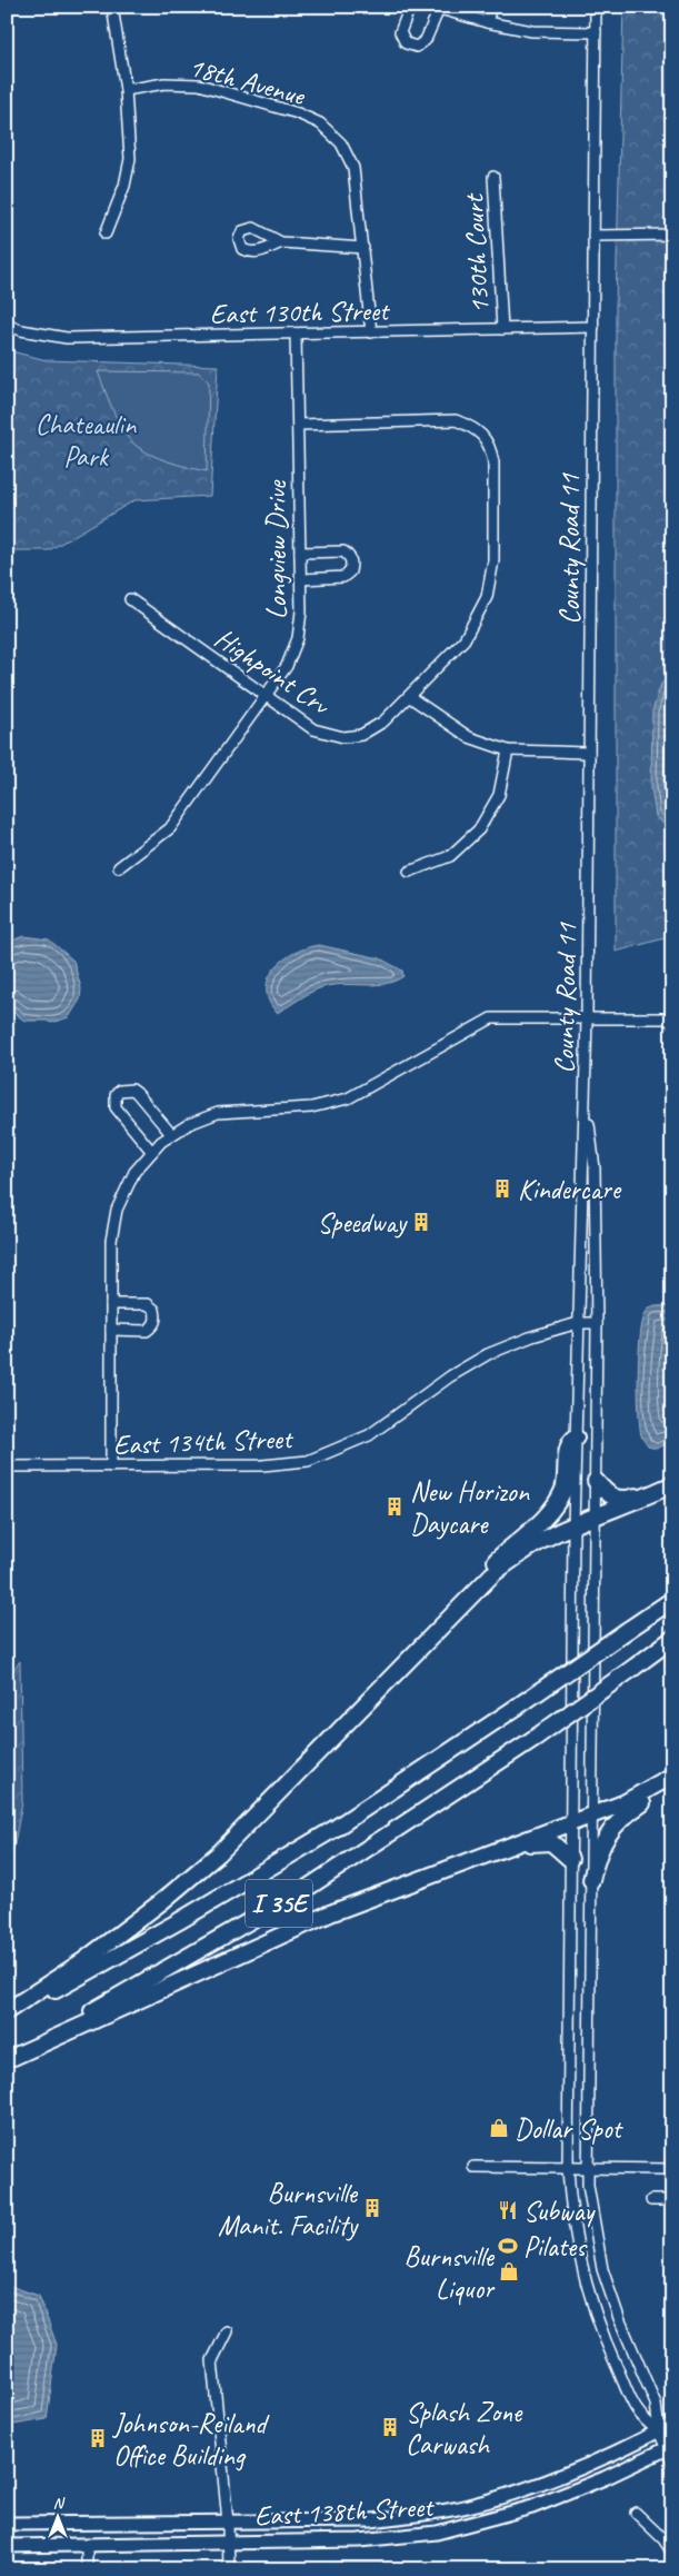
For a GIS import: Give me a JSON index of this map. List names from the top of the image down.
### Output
{
  "streets": {
    "highway": ["I 35E"],
    "main road": ["East 138th Street"],
    "street": [
      "18th Avenue",
      "130th Court",
      "East 130th Street",
      "County Road 11",
      "Longview Drive",
      "Highpoint Crv",
      "East 134th Street"
    ]
  },
  "crossings": [
    ["18th Avenue", "East 130th Street"],
    ["130th Court", "East 130th Street"],
    ["East 130th Street", "County Road 11"],
    ["East 130th Street", "Longview Drive"],
    ["Longview Drive", "Highpoint Crv"]
  ],
  "parks": ["Chateaulin Park"],
  "places": {
    "building": [
      "Kindercare",
      "Speedway",
      "New Horizon Daycare",
      "Burnsville Manit. Facility",
      "Splash Zone Carwash",
      "Johnson-Reiland Office Building"
    ],
    "shop": ["Dollar Spot", "Burnsville Liquor"],
    "restaurant": ["Subway"],
    "sports": ["Pilates"]
  },
  "north": "top"
}
